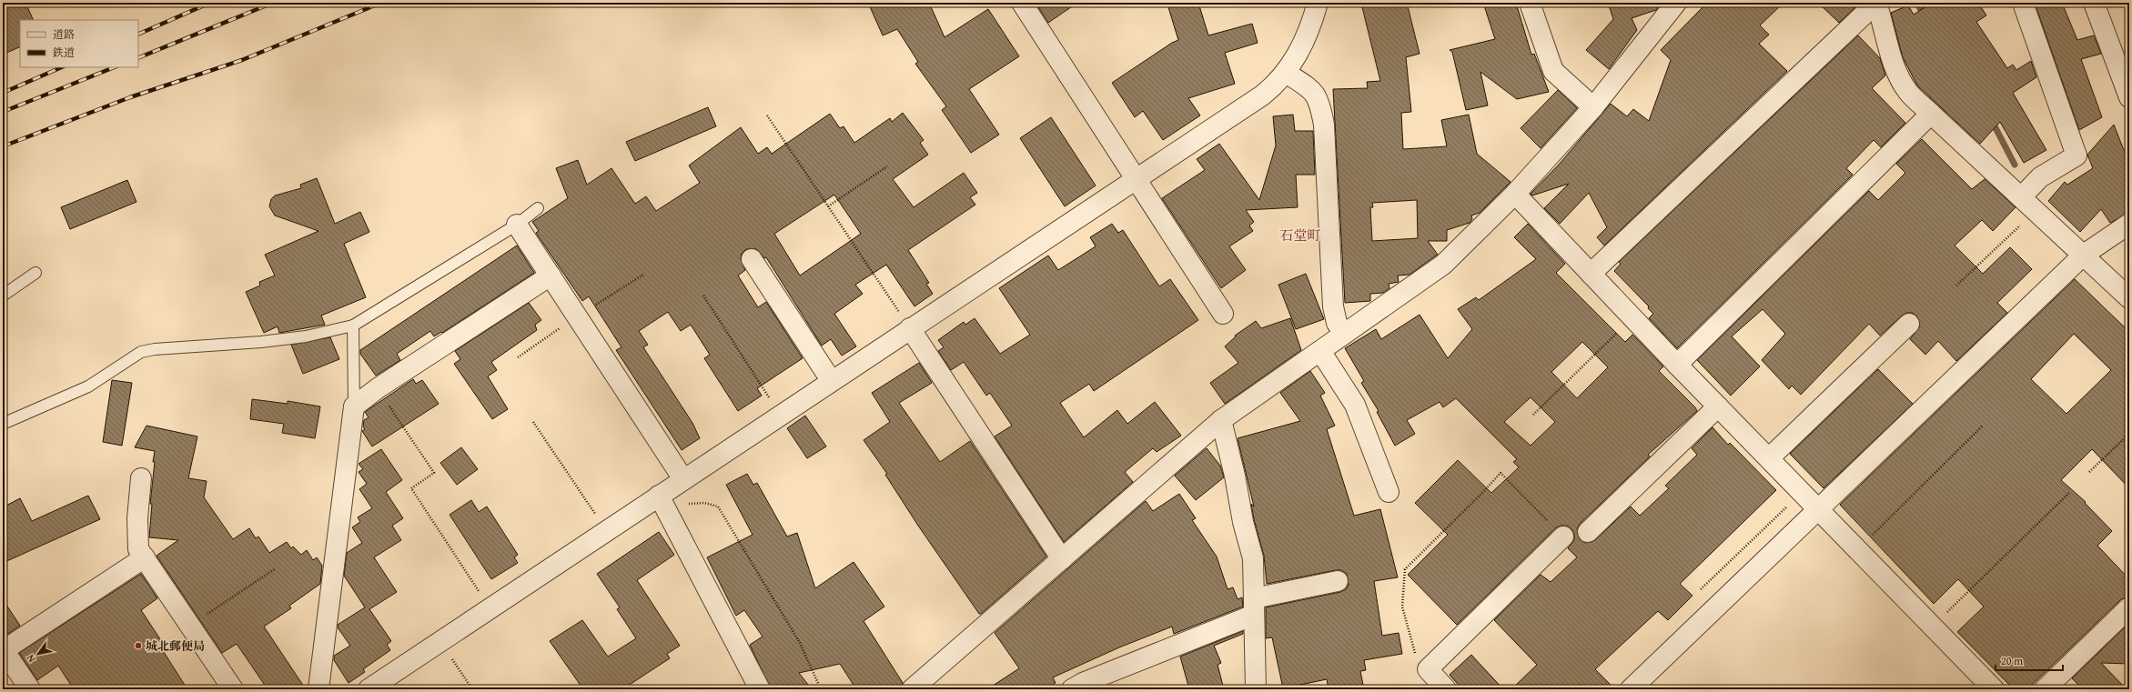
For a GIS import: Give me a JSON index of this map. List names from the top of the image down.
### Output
{
  "districts": ["石堂町"],
  "places": ["城北郵便局"],
  "legend": ["道路", "鉄道"],
  "scale_bar": "20 m",
  "north": "bottom left"
}
